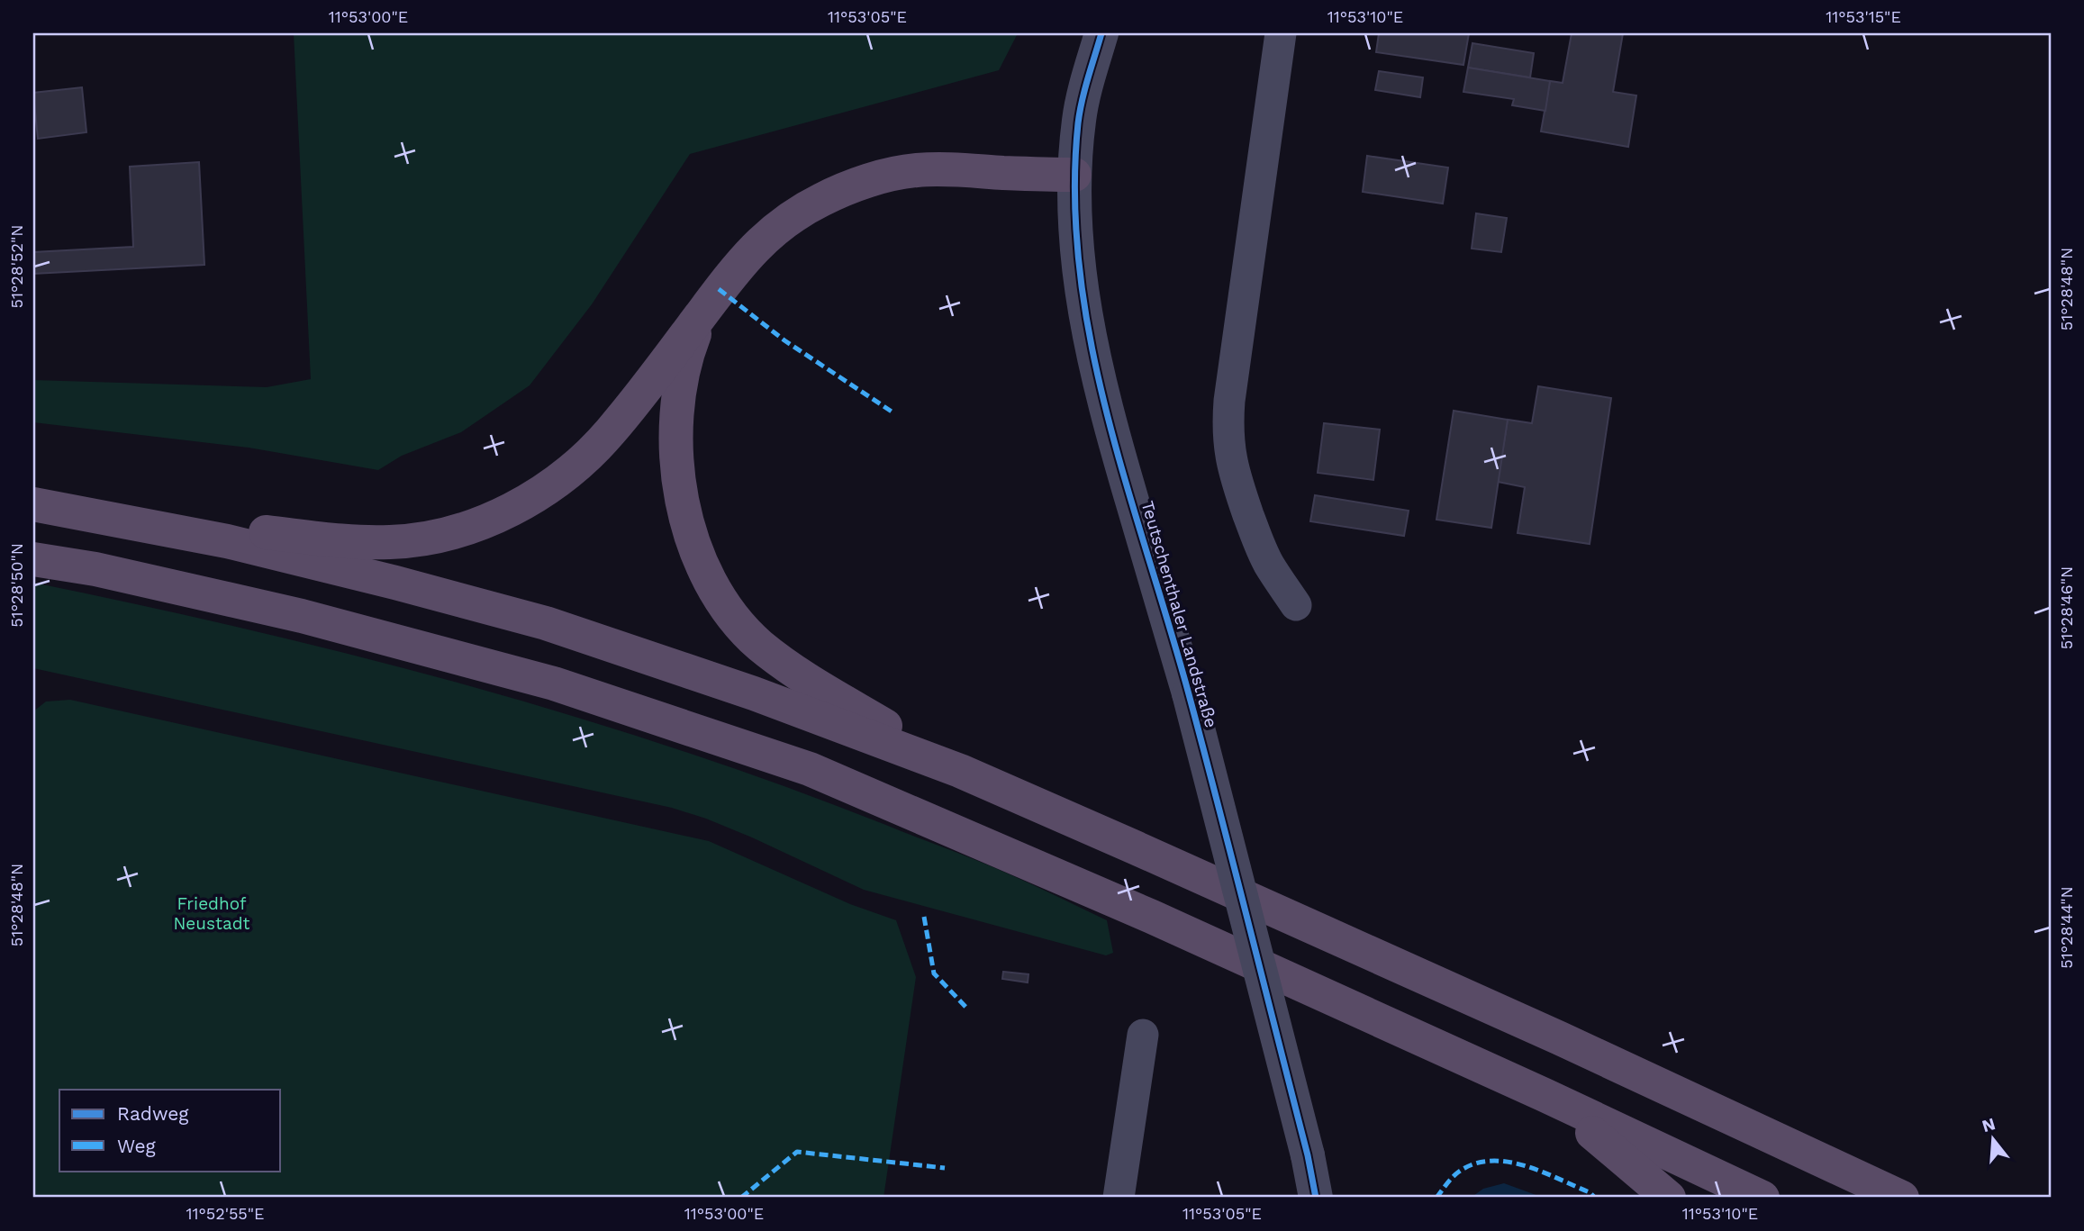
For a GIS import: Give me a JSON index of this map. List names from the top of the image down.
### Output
{
  "streets": {
    "street": ["Teutschenthaler Landstraße"]
  },
  "parks": ["Friedhof Neustadt"],
  "legend": ["Radweg", "Weg"],
  "north": "top",
  "coordinates": [
    "11°53'00\"E",
    "11°53'05\"E",
    "11°53'10\"E",
    "11°53'15\"E",
    "51°28'52\"N",
    "51°28'48\"N",
    "51°28'50\"N",
    "51°28'46\"N",
    "51°28'44\"N",
    "11°52'55\"E"
  ]
}
